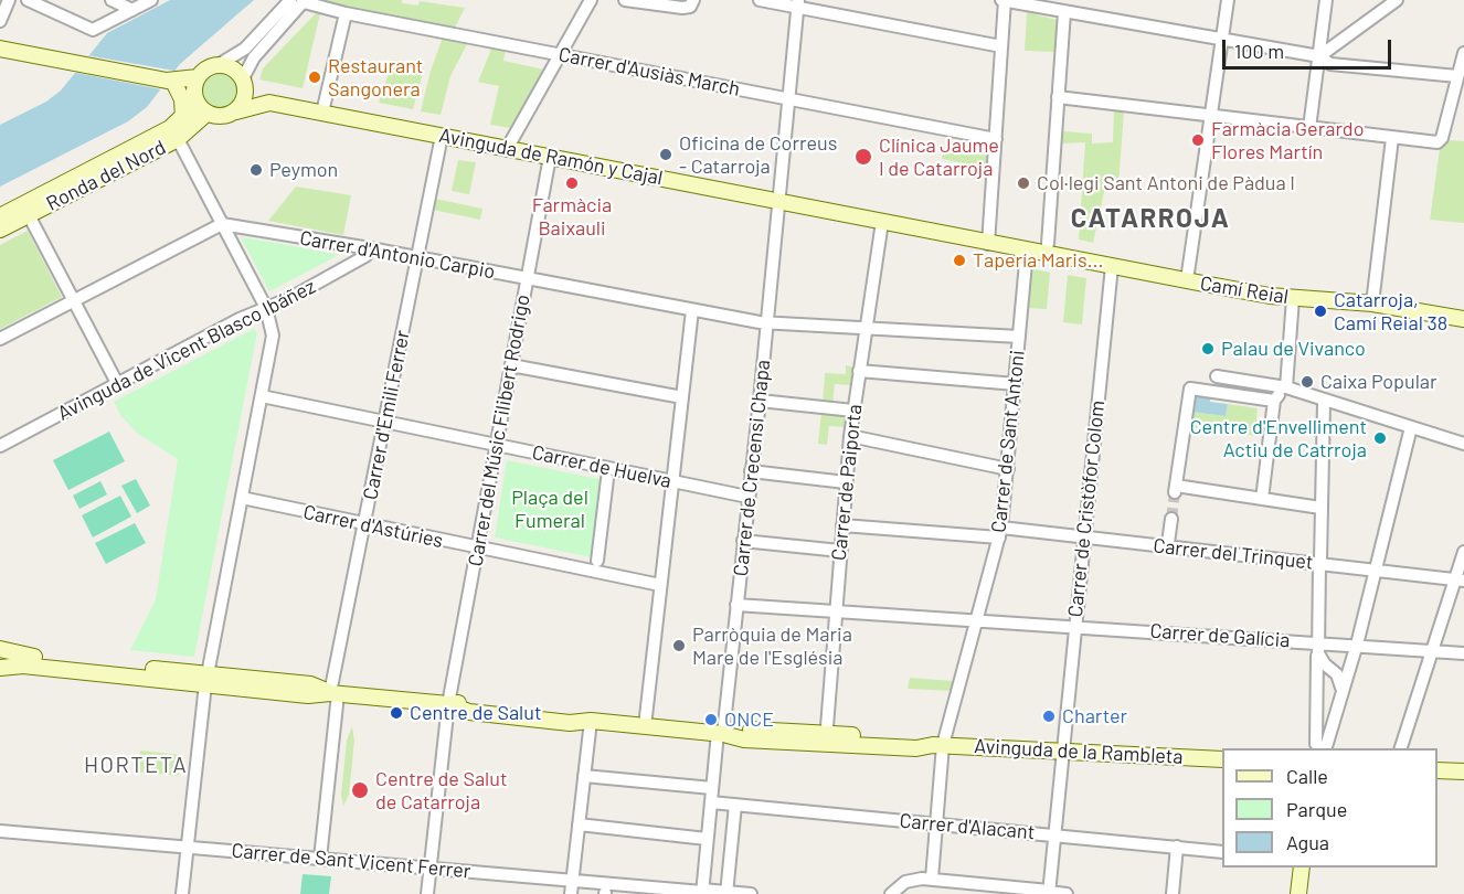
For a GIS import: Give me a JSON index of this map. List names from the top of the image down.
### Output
{
  "streets": {
    "street": [
      "Carrer d'Ausiàs March",
      "Avinguda de Ramón y Cajal",
      "Ronda del Nord",
      "Carrer d'Antonio Carpio",
      "Camí Reial",
      "Avinguda de Vicent Blasco Ibáñez",
      "Carrer d'Emili Ferrer",
      "Carrer del Músic Filibert Rodrigo",
      "Carrer de Sant Antoni",
      "Carrer de Huelva",
      "Carrer de Crecensi Chapa",
      "Carrer de Paiporta",
      "Carrer de Cristòfor Colom",
      "Carrer d'Astúries",
      "Carrer del Trinquet",
      "Carrer de Galícia",
      "Avinguda de la Rambleta",
      "Carrer d'Alacant",
      "Carrer de Sant Vicent Ferrer"
    ]
  },
  "crossings": [
    ["Carrer d'Ausiàs March", "Carrer de Crecensi Chapa"],
    ["Avinguda de Ramón y Cajal", "Ronda del Nord"],
    ["Avinguda de Ramón y Cajal", "Camí Reial"],
    ["Avinguda de Ramón y Cajal", "Carrer d'Emili Ferrer"],
    ["Avinguda de Ramón y Cajal", "Carrer del Músic Filibert Rodrigo"],
    ["Avinguda de Ramón y Cajal", "Carrer de Sant Antoni"],
    ["Avinguda de Ramón y Cajal", "Carrer de Crecensi Chapa"],
    ["Avinguda de Ramón y Cajal", "Carrer de Paiporta"],
    ["Carrer d'Antonio Carpio", "Avinguda de Vicent Blasco Ibáñez"],
    ["Carrer d'Antonio Carpio", "Carrer d'Emili Ferrer"],
    ["Carrer d'Antonio Carpio", "Carrer del Músic Filibert Rodrigo"],
    ["Carrer d'Antonio Carpio", "Carrer de Sant Antoni"],
    ["Carrer d'Antonio Carpio", "Carrer de Crecensi Chapa"],
    ["Carrer d'Antonio Carpio", "Carrer de Paiporta"],
    ["Camí Reial", "Carrer de Sant Antoni"],
    ["Camí Reial", "Carrer de Cristòfor Colom"],
    ["Carrer d'Emili Ferrer", "Carrer de Huelva"],
    ["Carrer d'Emili Ferrer", "Carrer d'Astúries"],
    ["Carrer d'Emili Ferrer", "Avinguda de la Rambleta"],
    ["Carrer d'Emili Ferrer", "Carrer de Sant Vicent Ferrer"],
    ["Carrer del Músic Filibert Rodrigo", "Carrer de Huelva"],
    ["Carrer del Músic Filibert Rodrigo", "Carrer d'Astúries"],
    ["Carrer del Músic Filibert Rodrigo", "Avinguda de la Rambleta"],
    ["Carrer del Músic Filibert Rodrigo", "Carrer de Sant Vicent Ferrer"],
    ["Carrer de Sant Antoni", "Carrer del Trinquet"],
    ["Carrer de Sant Antoni", "Carrer de Galícia"],
    ["Carrer de Sant Antoni", "Avinguda de la Rambleta"],
    ["Carrer de Sant Antoni", "Carrer d'Alacant"],
    ["Carrer de Huelva", "Carrer de Crecensi Chapa"],
    ["Carrer de Crecensi Chapa", "Carrer de Galícia"],
    ["Carrer de Crecensi Chapa", "Avinguda de la Rambleta"],
    ["Carrer de Crecensi Chapa", "Carrer d'Alacant"],
    ["Carrer de Crecensi Chapa", "Carrer de Sant Vicent Ferrer"],
    ["Carrer de Paiporta", "Carrer del Trinquet"],
    ["Carrer de Paiporta", "Carrer de Galícia"],
    ["Carrer de Paiporta", "Avinguda de la Rambleta"],
    ["Carrer de Cristòfor Colom", "Carrer del Trinquet"],
    ["Carrer de Cristòfor Colom", "Carrer de Galícia"],
    ["Carrer de Cristòfor Colom", "Avinguda de la Rambleta"],
    ["Carrer de Cristòfor Colom", "Carrer d'Alacant"]
  ],
  "districts": ["CATARROJA", "HORTETA"],
  "parks": ["Plaça del Fumeral"],
  "places": [
    "Restaurant Sangonera",
    "Farmàcia Gerardo Flores Martín",
    "Oficina de Correus - Catarroja",
    "Clínica Jaume I de Catarroja",
    "Peymon",
    "Farmàcia Baixauli",
    "Col·legi Sant Antoni de Pàdua I",
    "Tapería Maris...",
    "Catarroja, Camí Reial 38",
    "Palau de Vivanco",
    "Caixa Popular",
    "Centre d'Envelliment Actiu de Catrroja",
    "Parròquia de Maria Mare de l'Església",
    "Centre de Salut",
    "Charter",
    "ONCE",
    "Centre de Salut de Catarroja"
  ],
  "legend": ["Calle", "Parque", "Agua"],
  "scale_bar": "100 m"
}
